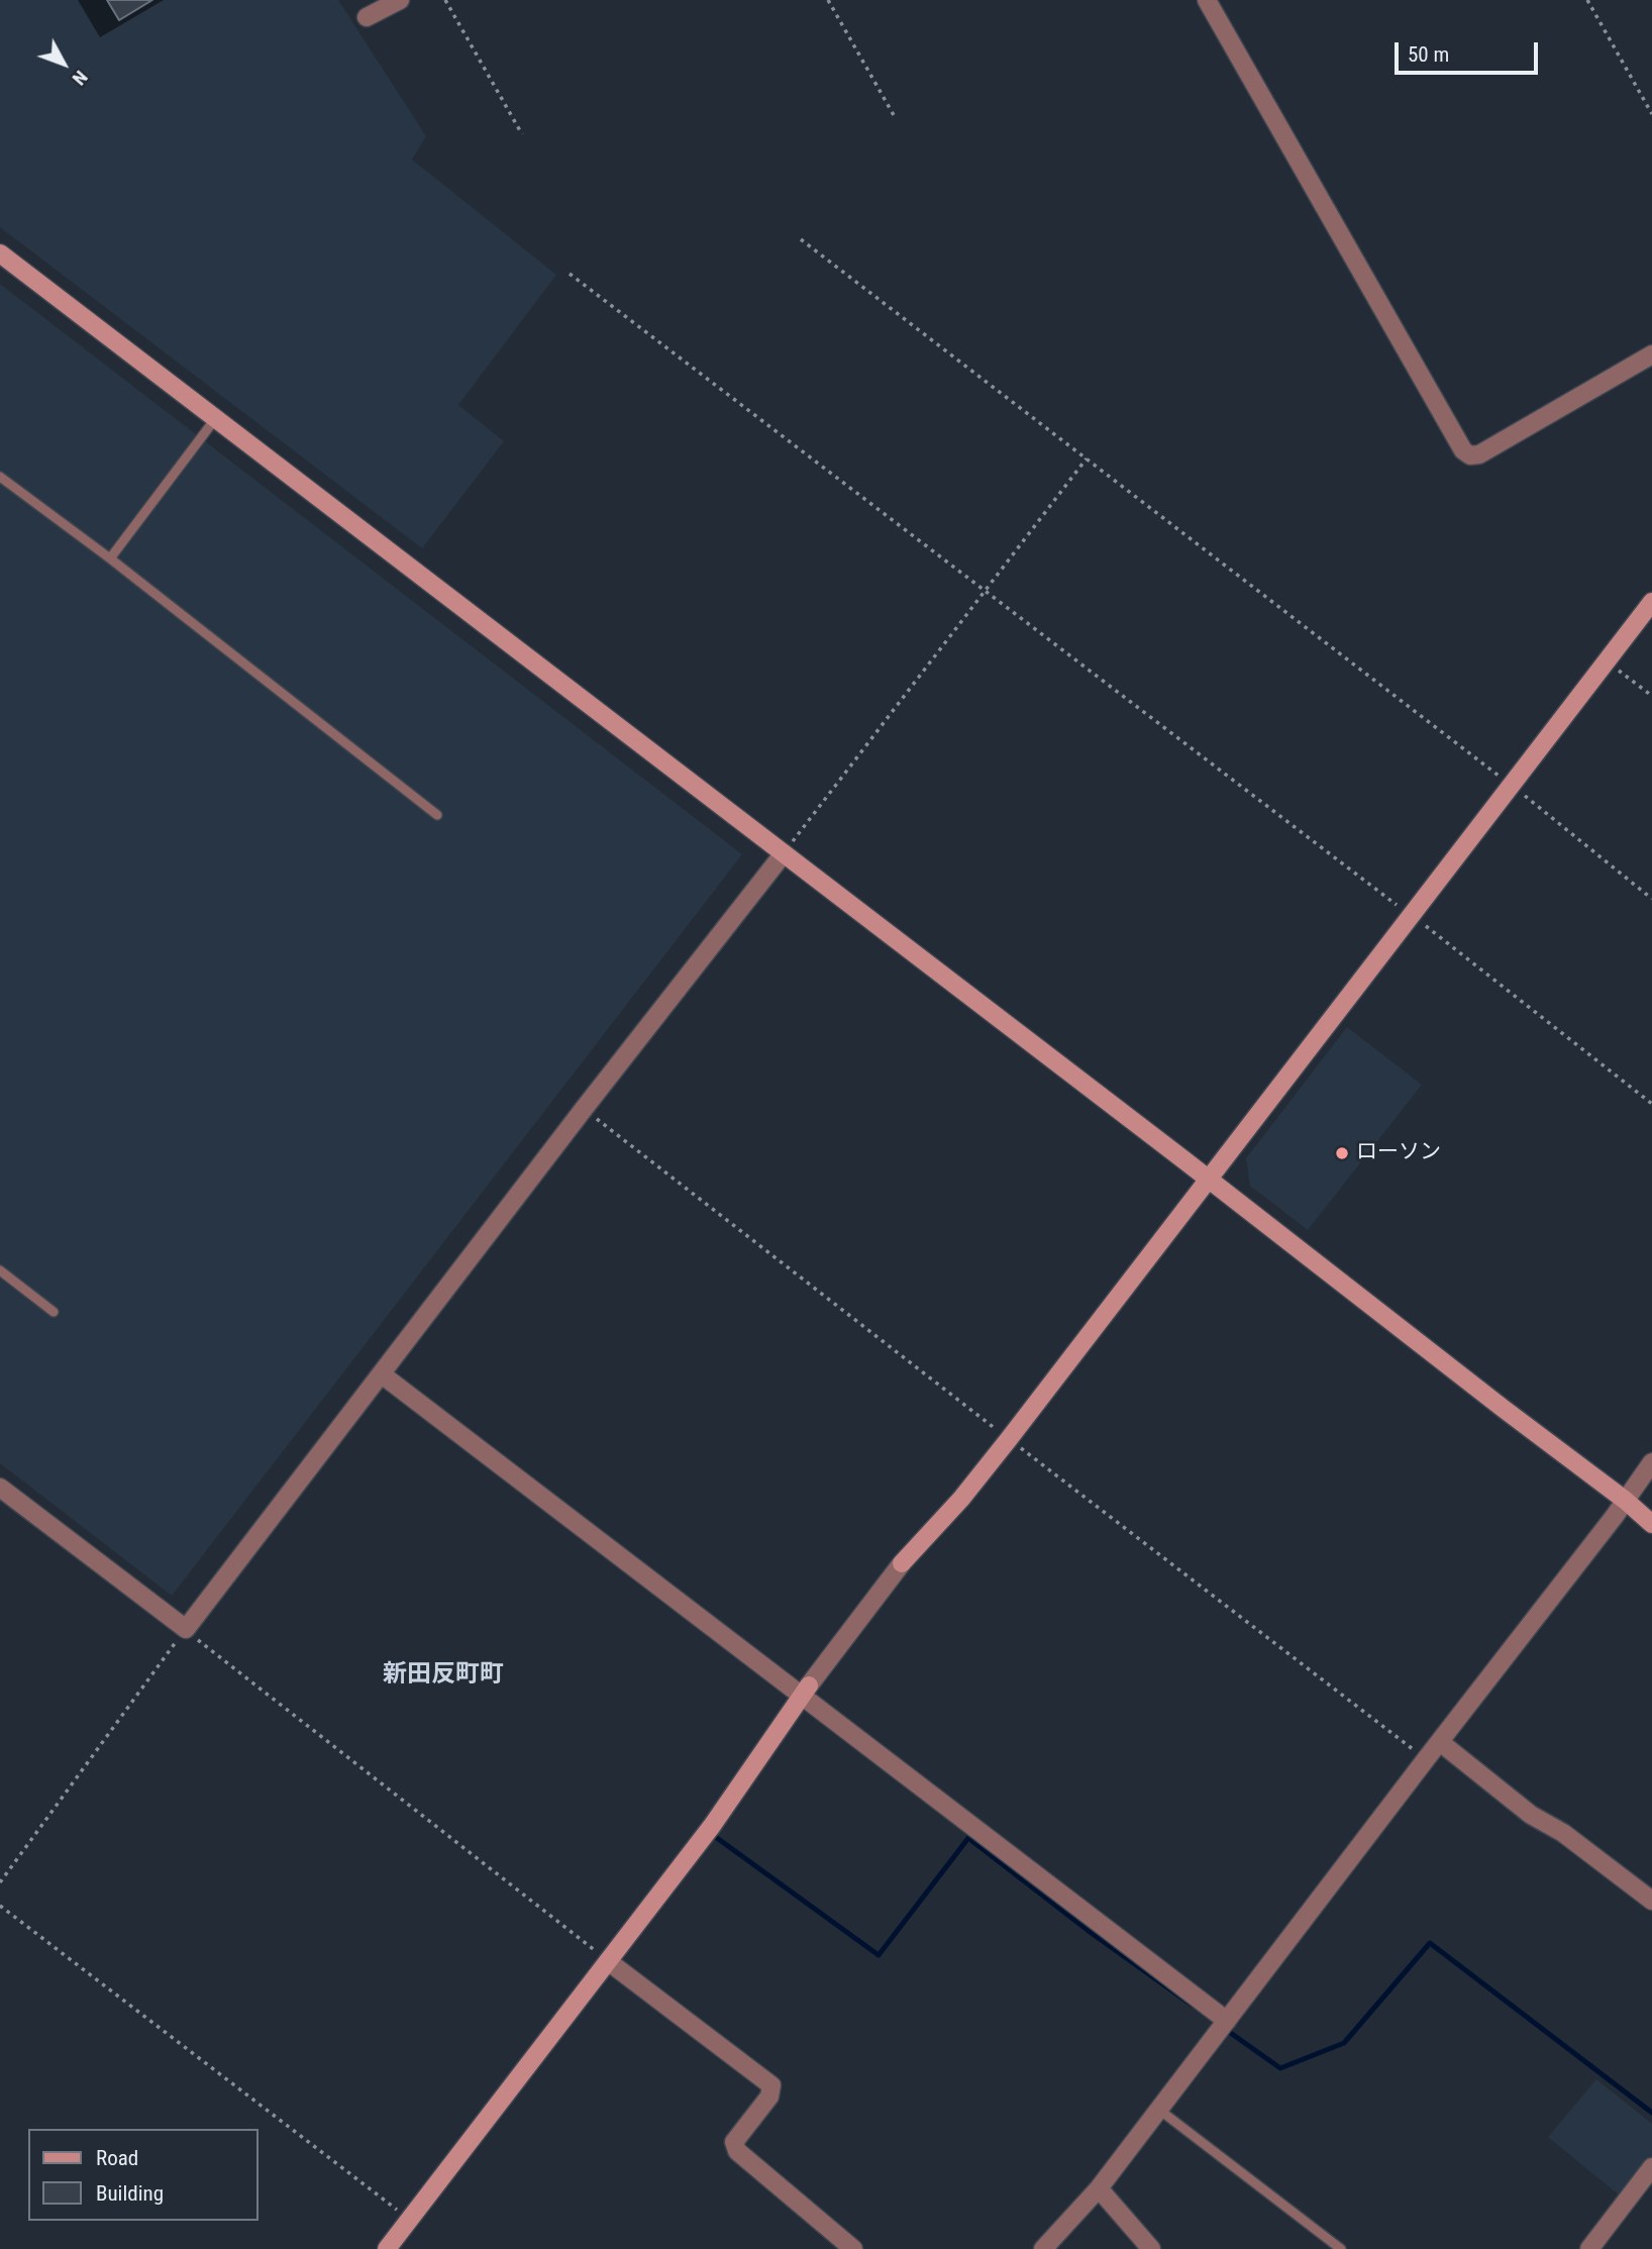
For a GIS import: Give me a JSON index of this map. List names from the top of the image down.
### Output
{
  "districts": ["新田反町町"],
  "places": ["ローソン"],
  "legend": ["Road", "Building"],
  "scale_bar": "50 m",
  "north": "bottom right"
}
